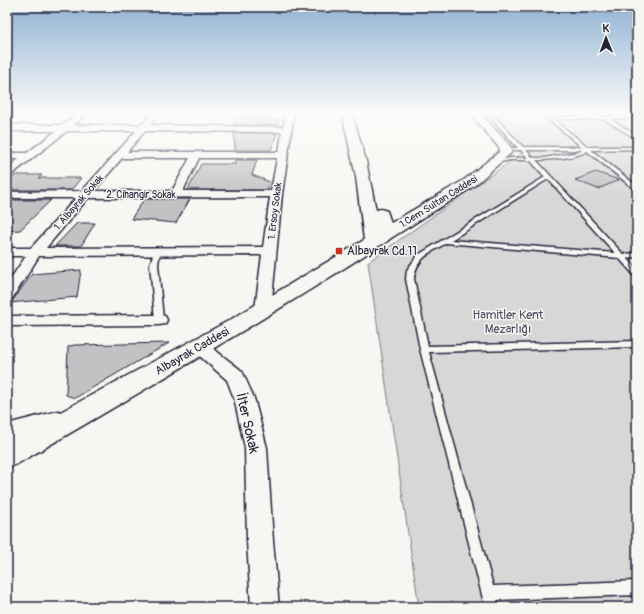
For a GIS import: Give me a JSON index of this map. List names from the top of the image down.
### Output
{
  "streets": {
    "street": [
      "2. Cihangir Sokak",
      "1.Cem Sultan Caddesi",
      "1. Albayrak Sokak",
      "1. Ersoy Sokak",
      "Albayrak Caddesi",
      "İlter Sokak"
    ]
  },
  "crossings": [
    ["2. Cihangir Sokak", "1. Albayrak Sokak"],
    ["2. Cihangir Sokak", "1. Ersoy Sokak"],
    ["1.Cem Sultan Caddesi", "Albayrak Caddesi"],
    ["1. Ersoy Sokak", "Albayrak Caddesi"],
    ["Albayrak Caddesi", "İlter Sokak"]
  ],
  "parks": ["Hamitler Kent Mezarlığı"],
  "places": {
    "transit": ["Albayrak Cd.11"]
  },
  "north": "top"
}
